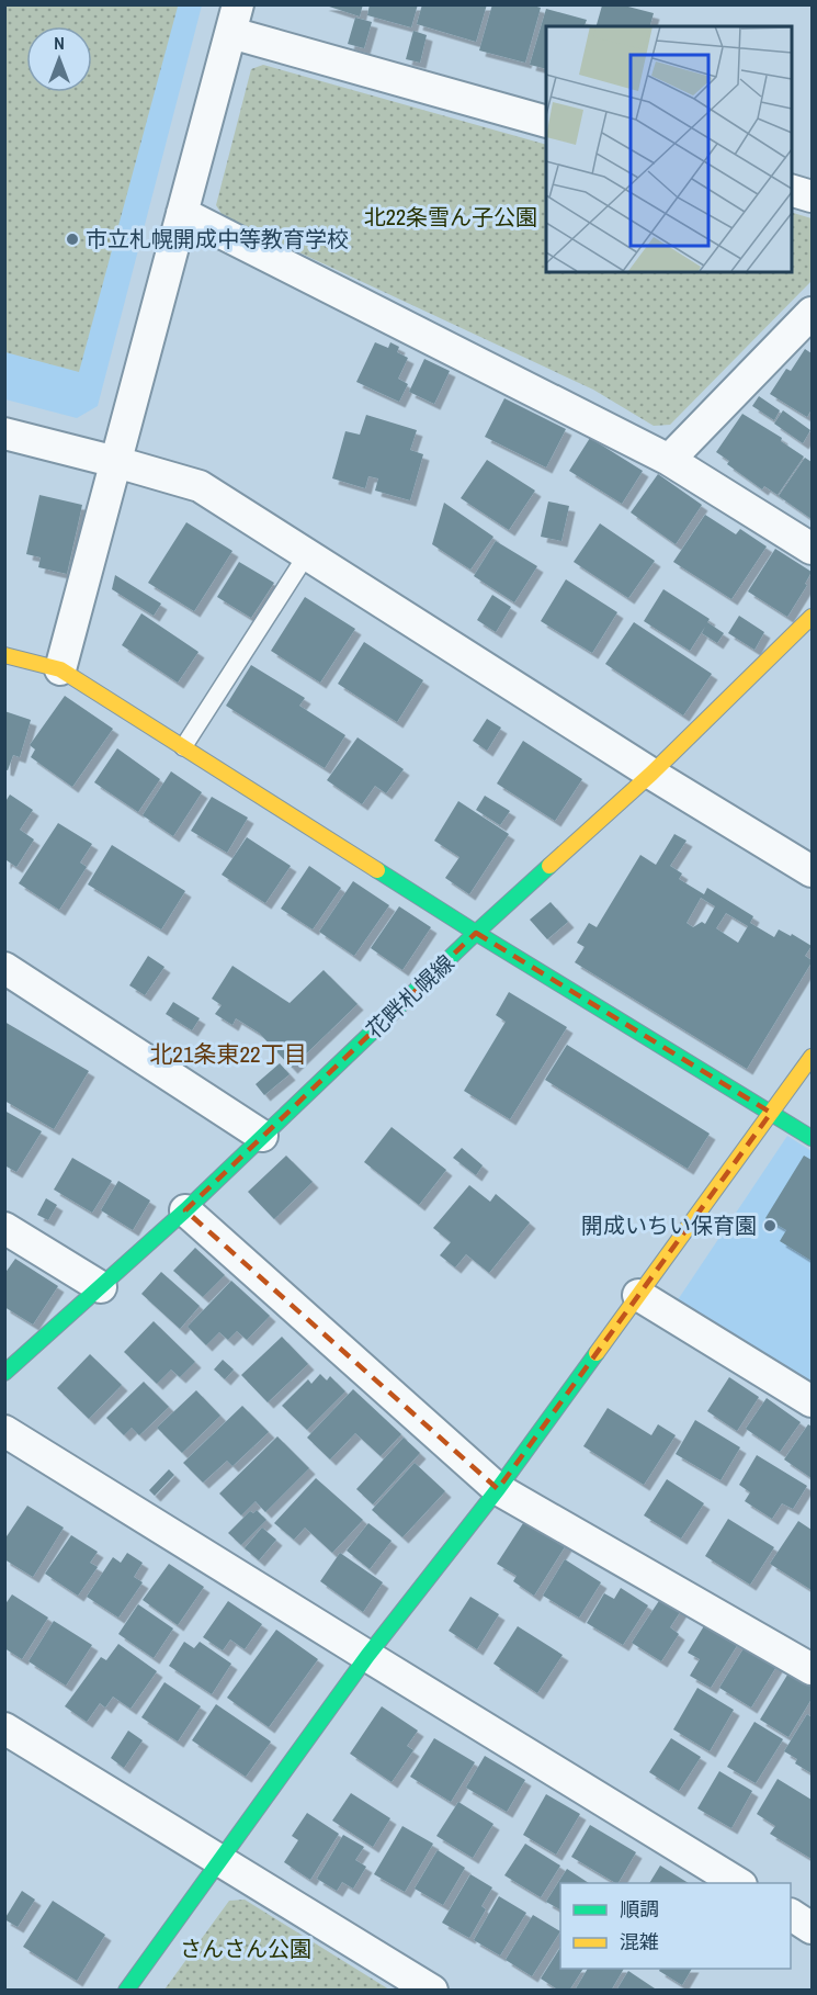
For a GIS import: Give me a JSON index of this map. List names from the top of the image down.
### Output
{
  "streets": {
    "street": ["花畔札幌線"]
  },
  "districts": ["北21条東22丁目"],
  "parks": ["北22条雪ん子公園", "さんさん公園"],
  "places": ["市立札幌開成中等教育学校", "開成いちい保育園"],
  "legend": ["順調", "混雑"],
  "north": "top"
}
